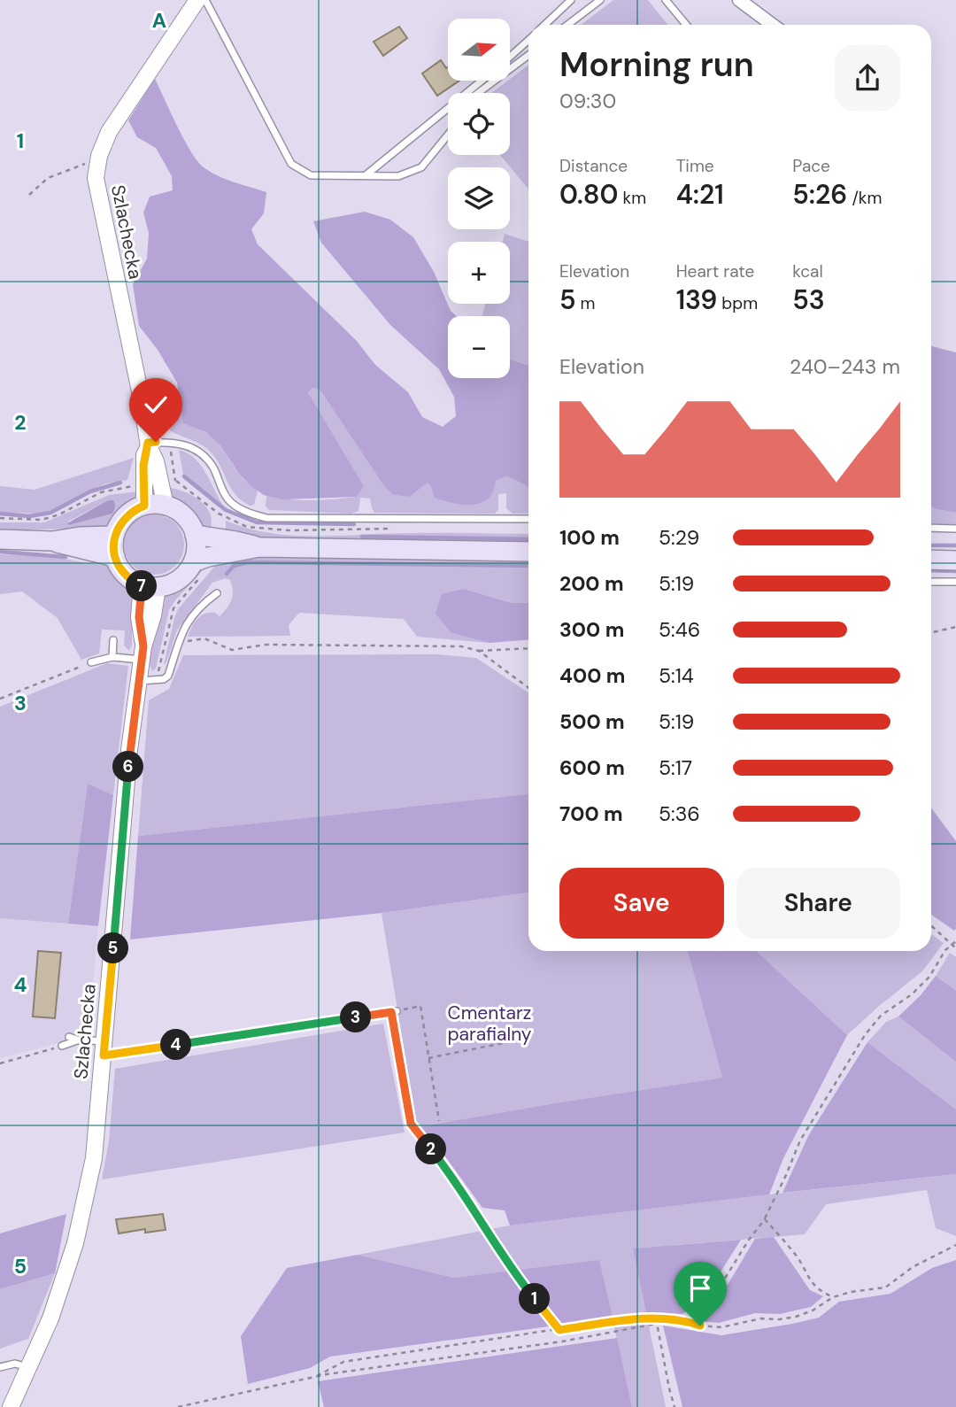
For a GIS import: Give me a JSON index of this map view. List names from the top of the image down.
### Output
{
  "streets": {
    "street": ["Szlachecka"]
  },
  "parks": ["Cmentarz parafialny"],
  "north": "right",
  "page": {
    "map_buttons": ["+", "−"],
    "heading": ["Morning run", "09:30"],
    "stats": [
      ["Distance", "0.80 km"],
      ["Time", "4:21"],
      ["Pace", "5:26 /km"],
      ["Elevation", "5 m"],
      ["Heart rate", "139 bpm"],
      ["kcal", "53"]
    ],
    "chart": ["Elevation", "240–243 m"],
    "list": [
      {
        "name": "100 m",
        "note": "5:29"
      },
      {
        "name": "200 m",
        "note": "5:19"
      },
      {
        "name": "300 m",
        "note": "5:46"
      },
      {
        "name": "400 m",
        "note": "5:14"
      },
      {
        "name": "500 m",
        "note": "5:19"
      },
      {
        "name": "600 m",
        "note": "5:17"
      },
      {
        "name": "700 m",
        "note": "5:36"
      }
    ],
    "pins": [
      "7",
      "6",
      "5",
      "3",
      "4",
      "2",
      "1"
    ],
    "buttons": ["Save", "Share"]
  },
  "grid": {
    "columns": ["A"],
    "rows": [
      "1",
      "2",
      "3",
      "4",
      "5"
    ]
  }
}
